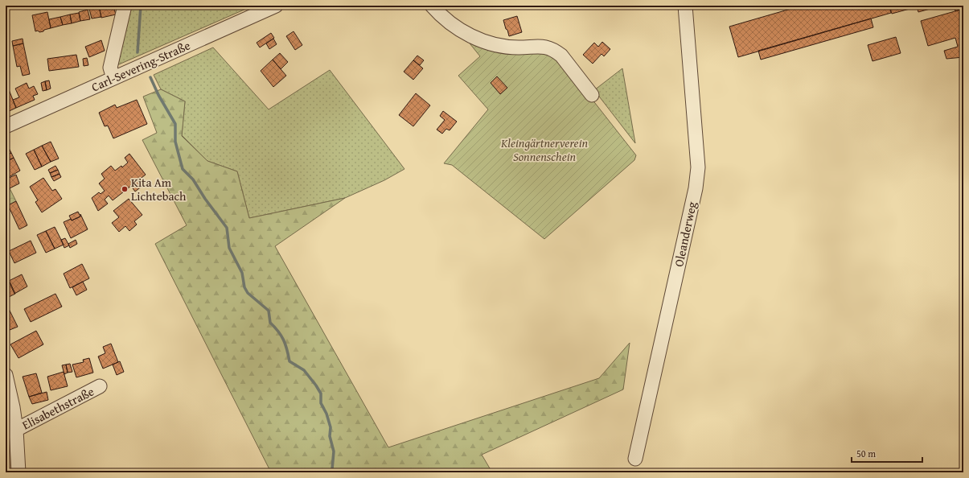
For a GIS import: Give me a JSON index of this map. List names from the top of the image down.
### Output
{
  "streets": {
    "street": ["Carl-Severing-Straße", "Oleanderweg", "Elisabethstraße"]
  },
  "parks": ["Kleingärtnerverein Sonnenschein"],
  "places": ["Kita Am Lichtebach"],
  "scale_bar": "50 m"
}
